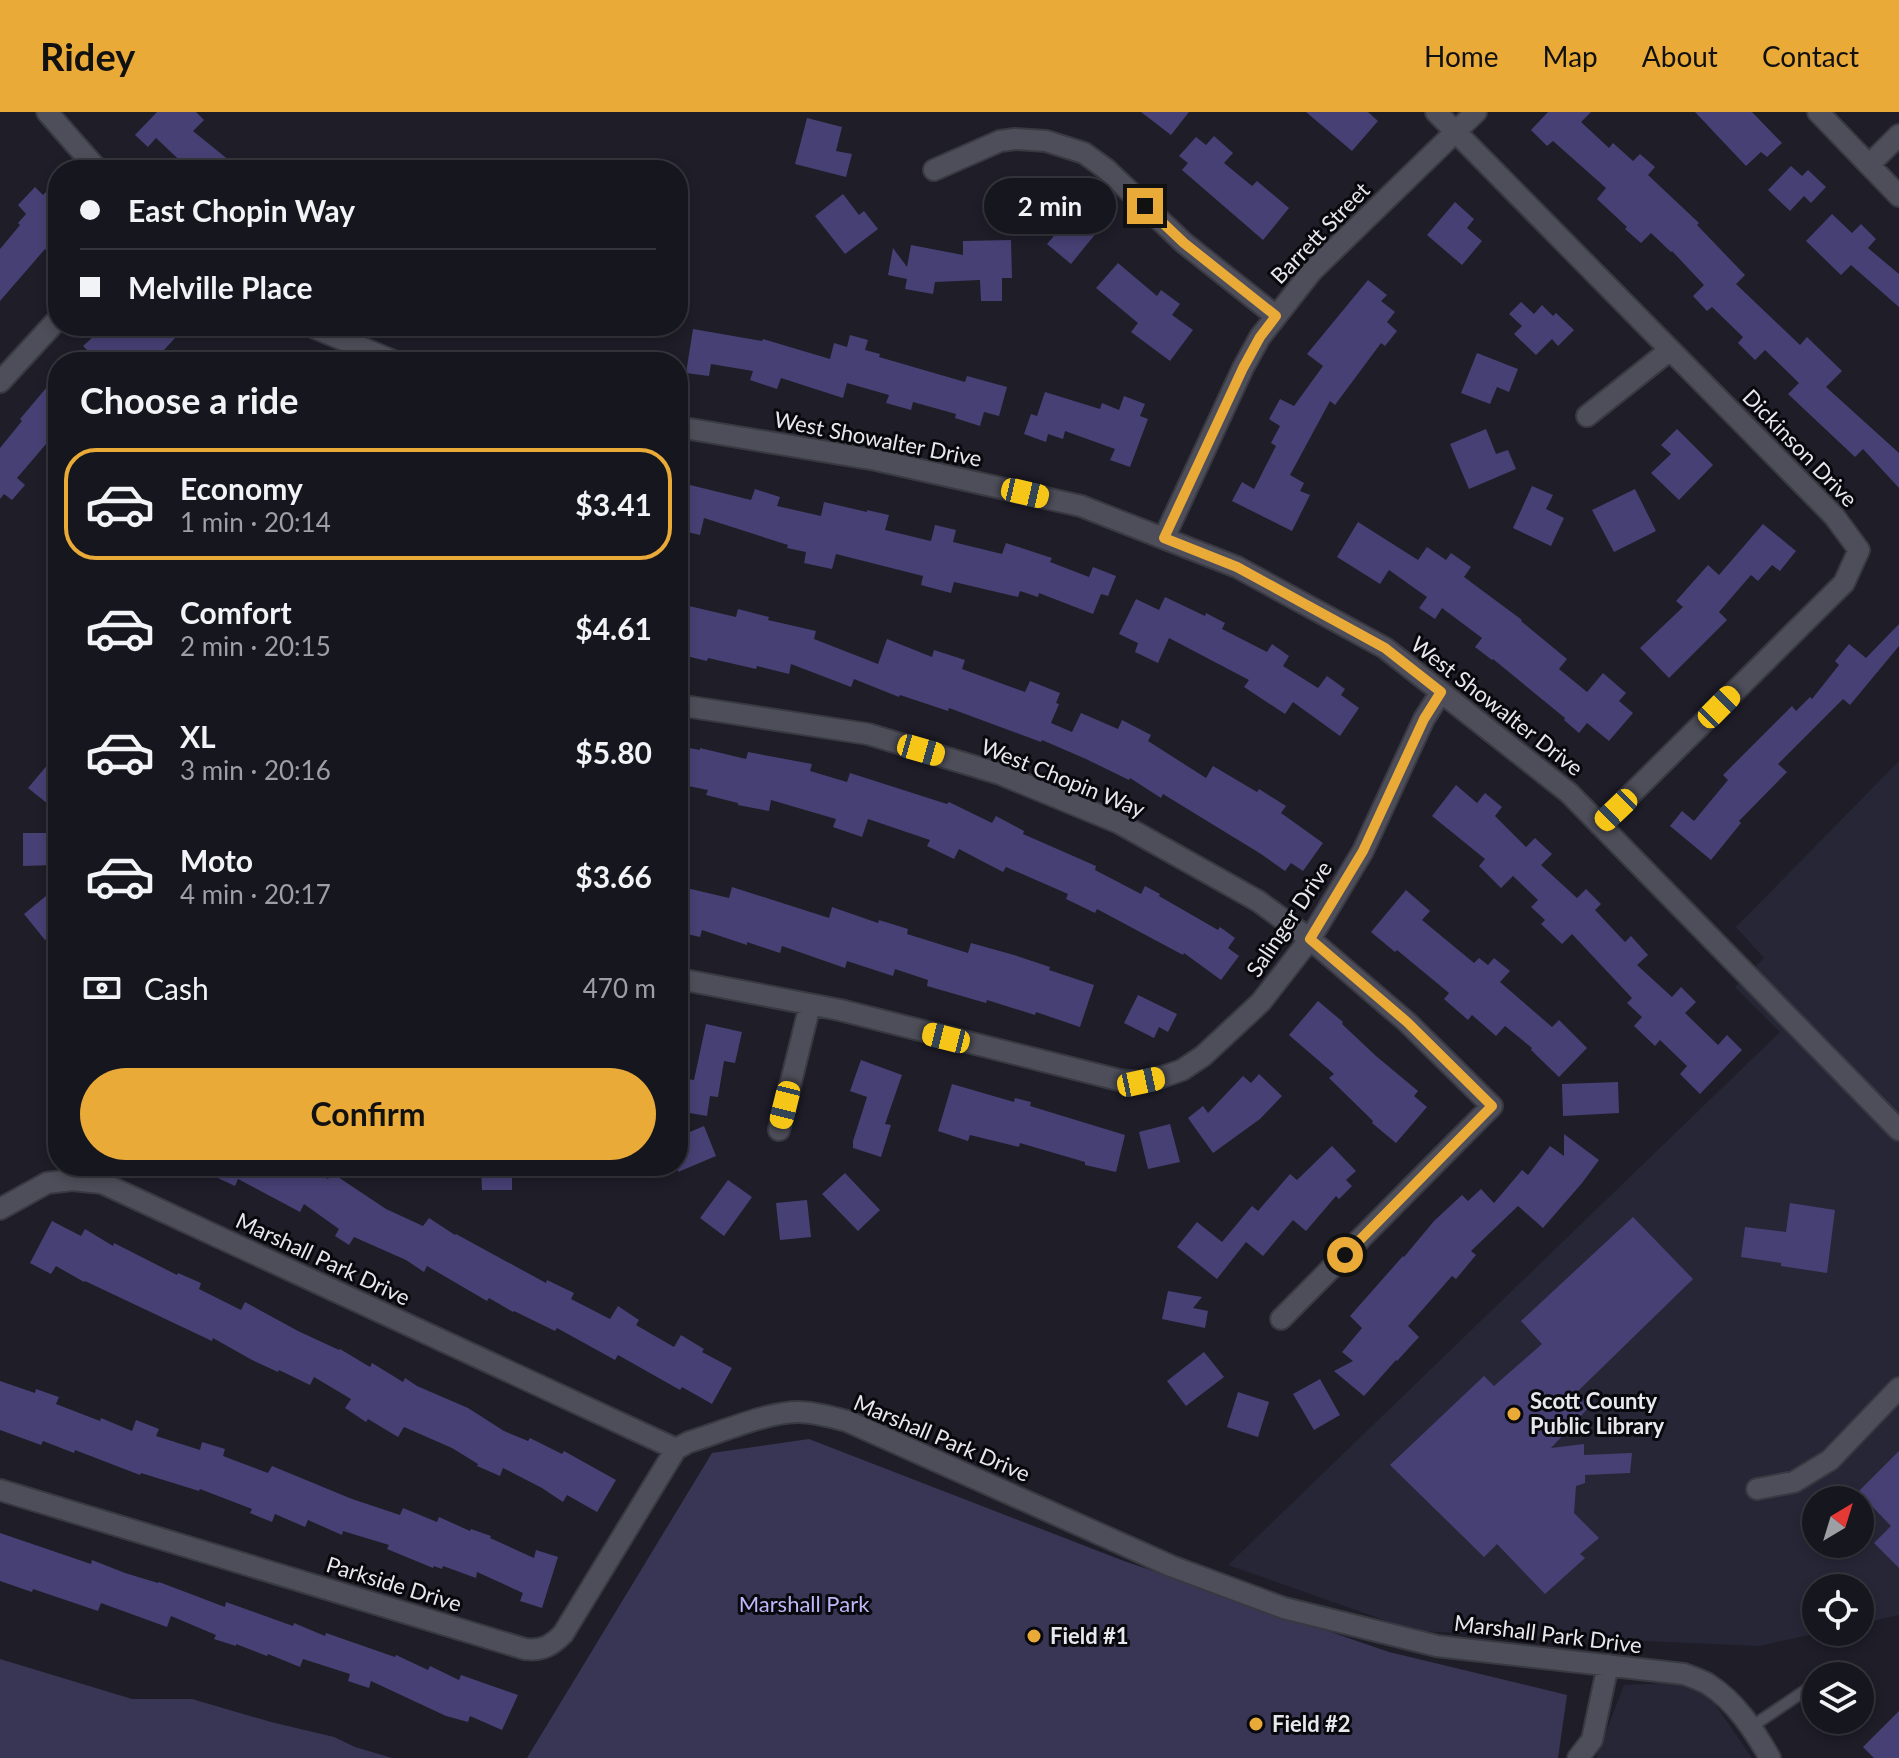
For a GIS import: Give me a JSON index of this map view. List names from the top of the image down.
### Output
{
  "streets": {
    "street": [
      "Barrett Street",
      "West Showalter Drive",
      "Dickinson Drive",
      "West Chopin Way",
      "Salinger Drive",
      "Marshall Park Drive",
      "Parkside Drive"
    ]
  },
  "crossings": [
    ["Barrett Street", "West Showalter Drive"],
    ["Barrett Street", "Dickinson Drive"],
    ["West Showalter Drive", "Dickinson Drive"],
    ["West Showalter Drive", "Salinger Drive"],
    ["West Chopin Way", "Salinger Drive"],
    ["Marshall Park Drive", "Parkside Drive"]
  ],
  "parks": ["Marshall Park"],
  "places": ["Scott County Public Library", "Field #1", "Field #2"],
  "north": "top right",
  "page": {
    "header": "Ridey",
    "nav": [
      "Home",
      "Map",
      "About",
      "Contact"
    ],
    "banner": ["East Chopin Way", "Melville Place"],
    "bubble": "2 min",
    "heading": "Choose a ride",
    "list": [
      {
        "name": "Economy",
        "note": "1 min · 20:14",
        "value": "$3.41"
      },
      {
        "name": "Comfort",
        "note": "2 min · 20:15",
        "value": "$4.61"
      },
      {
        "name": "XL",
        "note": "3 min · 20:16",
        "value": "$5.80"
      },
      {
        "name": "Moto",
        "note": "4 min · 20:17",
        "value": "$3.66"
      }
    ],
    "pay": ["Cash", "470 m"],
    "buttons": "Confirm"
  }
}
